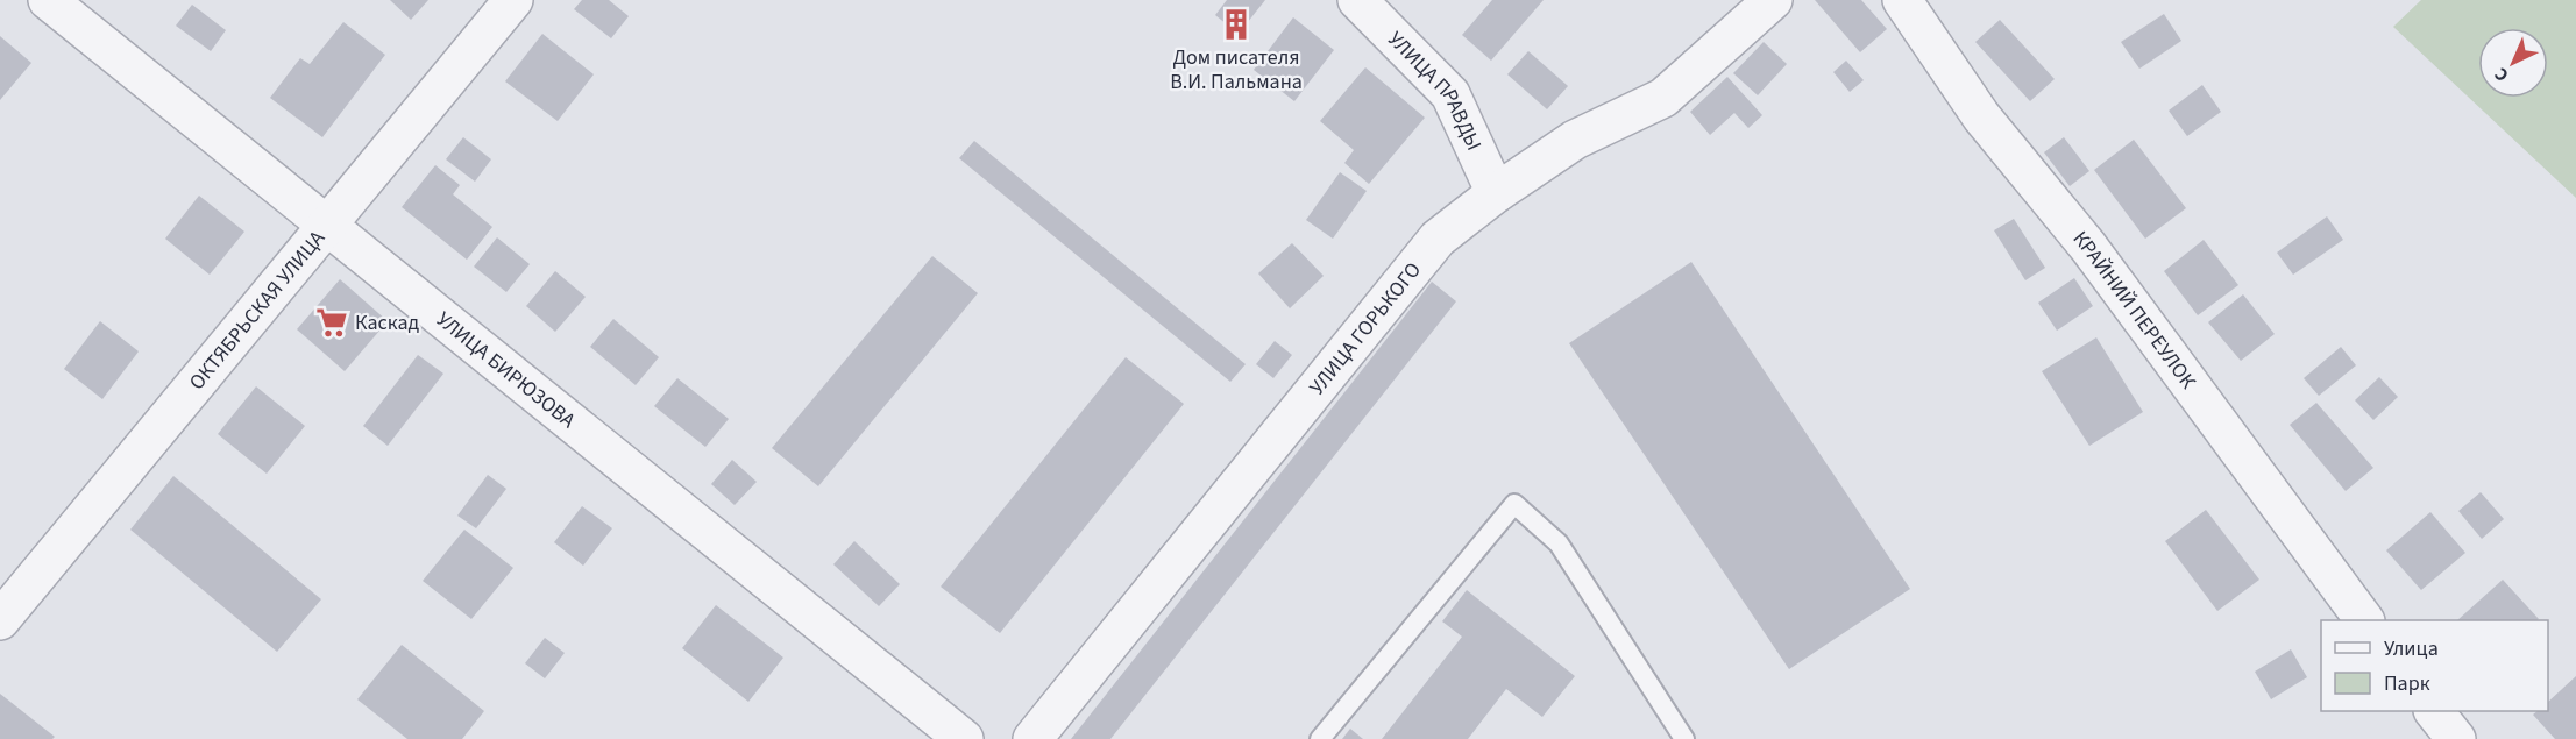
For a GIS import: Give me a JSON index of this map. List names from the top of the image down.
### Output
{
  "streets": {
    "street": [
      "УЛИЦА ПРАВДЫ",
      "ОКТЯБРЬСКАЯ УЛИЦА",
      "КРАЙНИЙ ПЕРЕУЛОК",
      "УЛИЦА ГОРЬКОГО",
      "УЛИЦА БИРЮЗОВА"
    ]
  },
  "crossings": [
    ["УЛИЦА ПРАВДЫ", "УЛИЦА ГОРЬКОГО"],
    ["ОКТЯБРЬСКАЯ УЛИЦА", "УЛИЦА БИРЮЗОВА"]
  ],
  "places": {
    "building": ["Дом писателя В.И. Пальмана"],
    "supermarket": ["Каскад"]
  },
  "legend": ["Улица", "Парк"],
  "north": "bottom left"
}
